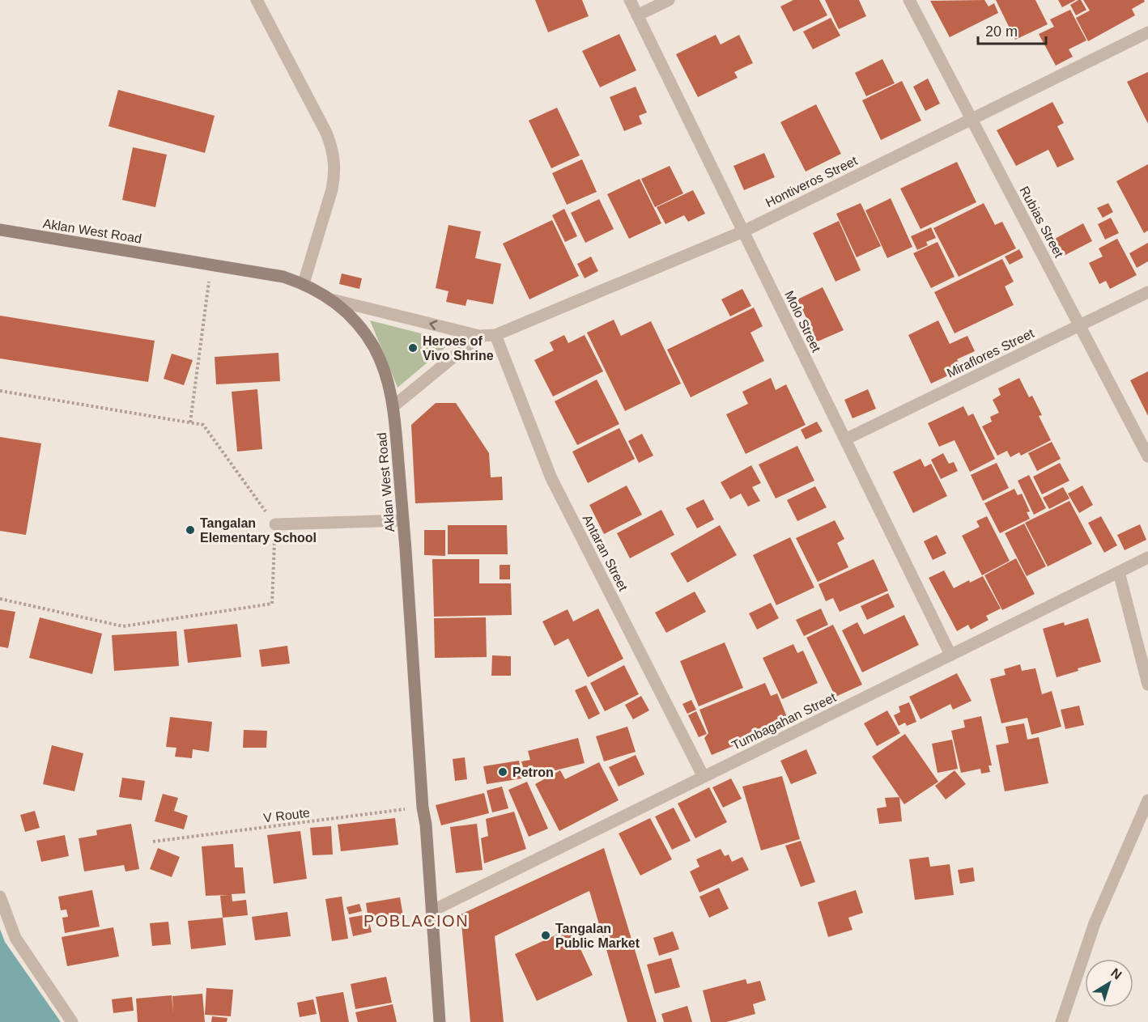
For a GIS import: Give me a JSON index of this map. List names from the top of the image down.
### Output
{
  "streets": {
    "main road": ["Aklan West Road"],
    "street": [
      "Hontiveros Street",
      "Rubias Street",
      "Molo Street",
      "Miraflores Street",
      "Antaran Street",
      "Tumbagahan Street"
    ],
    "path": ["V Route"]
  },
  "crossings": [
    ["Hontiveros Street", "Rubias Street"],
    ["Hontiveros Street", "Aklan West Road"],
    ["Hontiveros Street", "Molo Street"],
    ["Hontiveros Street", "Antaran Street"],
    ["Rubias Street", "Miraflores Street"],
    ["Aklan West Road", "Tumbagahan Street"],
    ["Aklan West Road", "V Route"],
    ["Molo Street", "Miraflores Street"],
    ["Molo Street", "Tumbagahan Street"],
    ["Antaran Street", "Tumbagahan Street"]
  ],
  "districts": ["POBLACION"],
  "places": [
    "Heroes of Vivo Shrine",
    "Tangalan Elementary School",
    "Petron",
    "Tangalan Public Market"
  ],
  "scale_bar": "20 m",
  "north": "top right"
}
